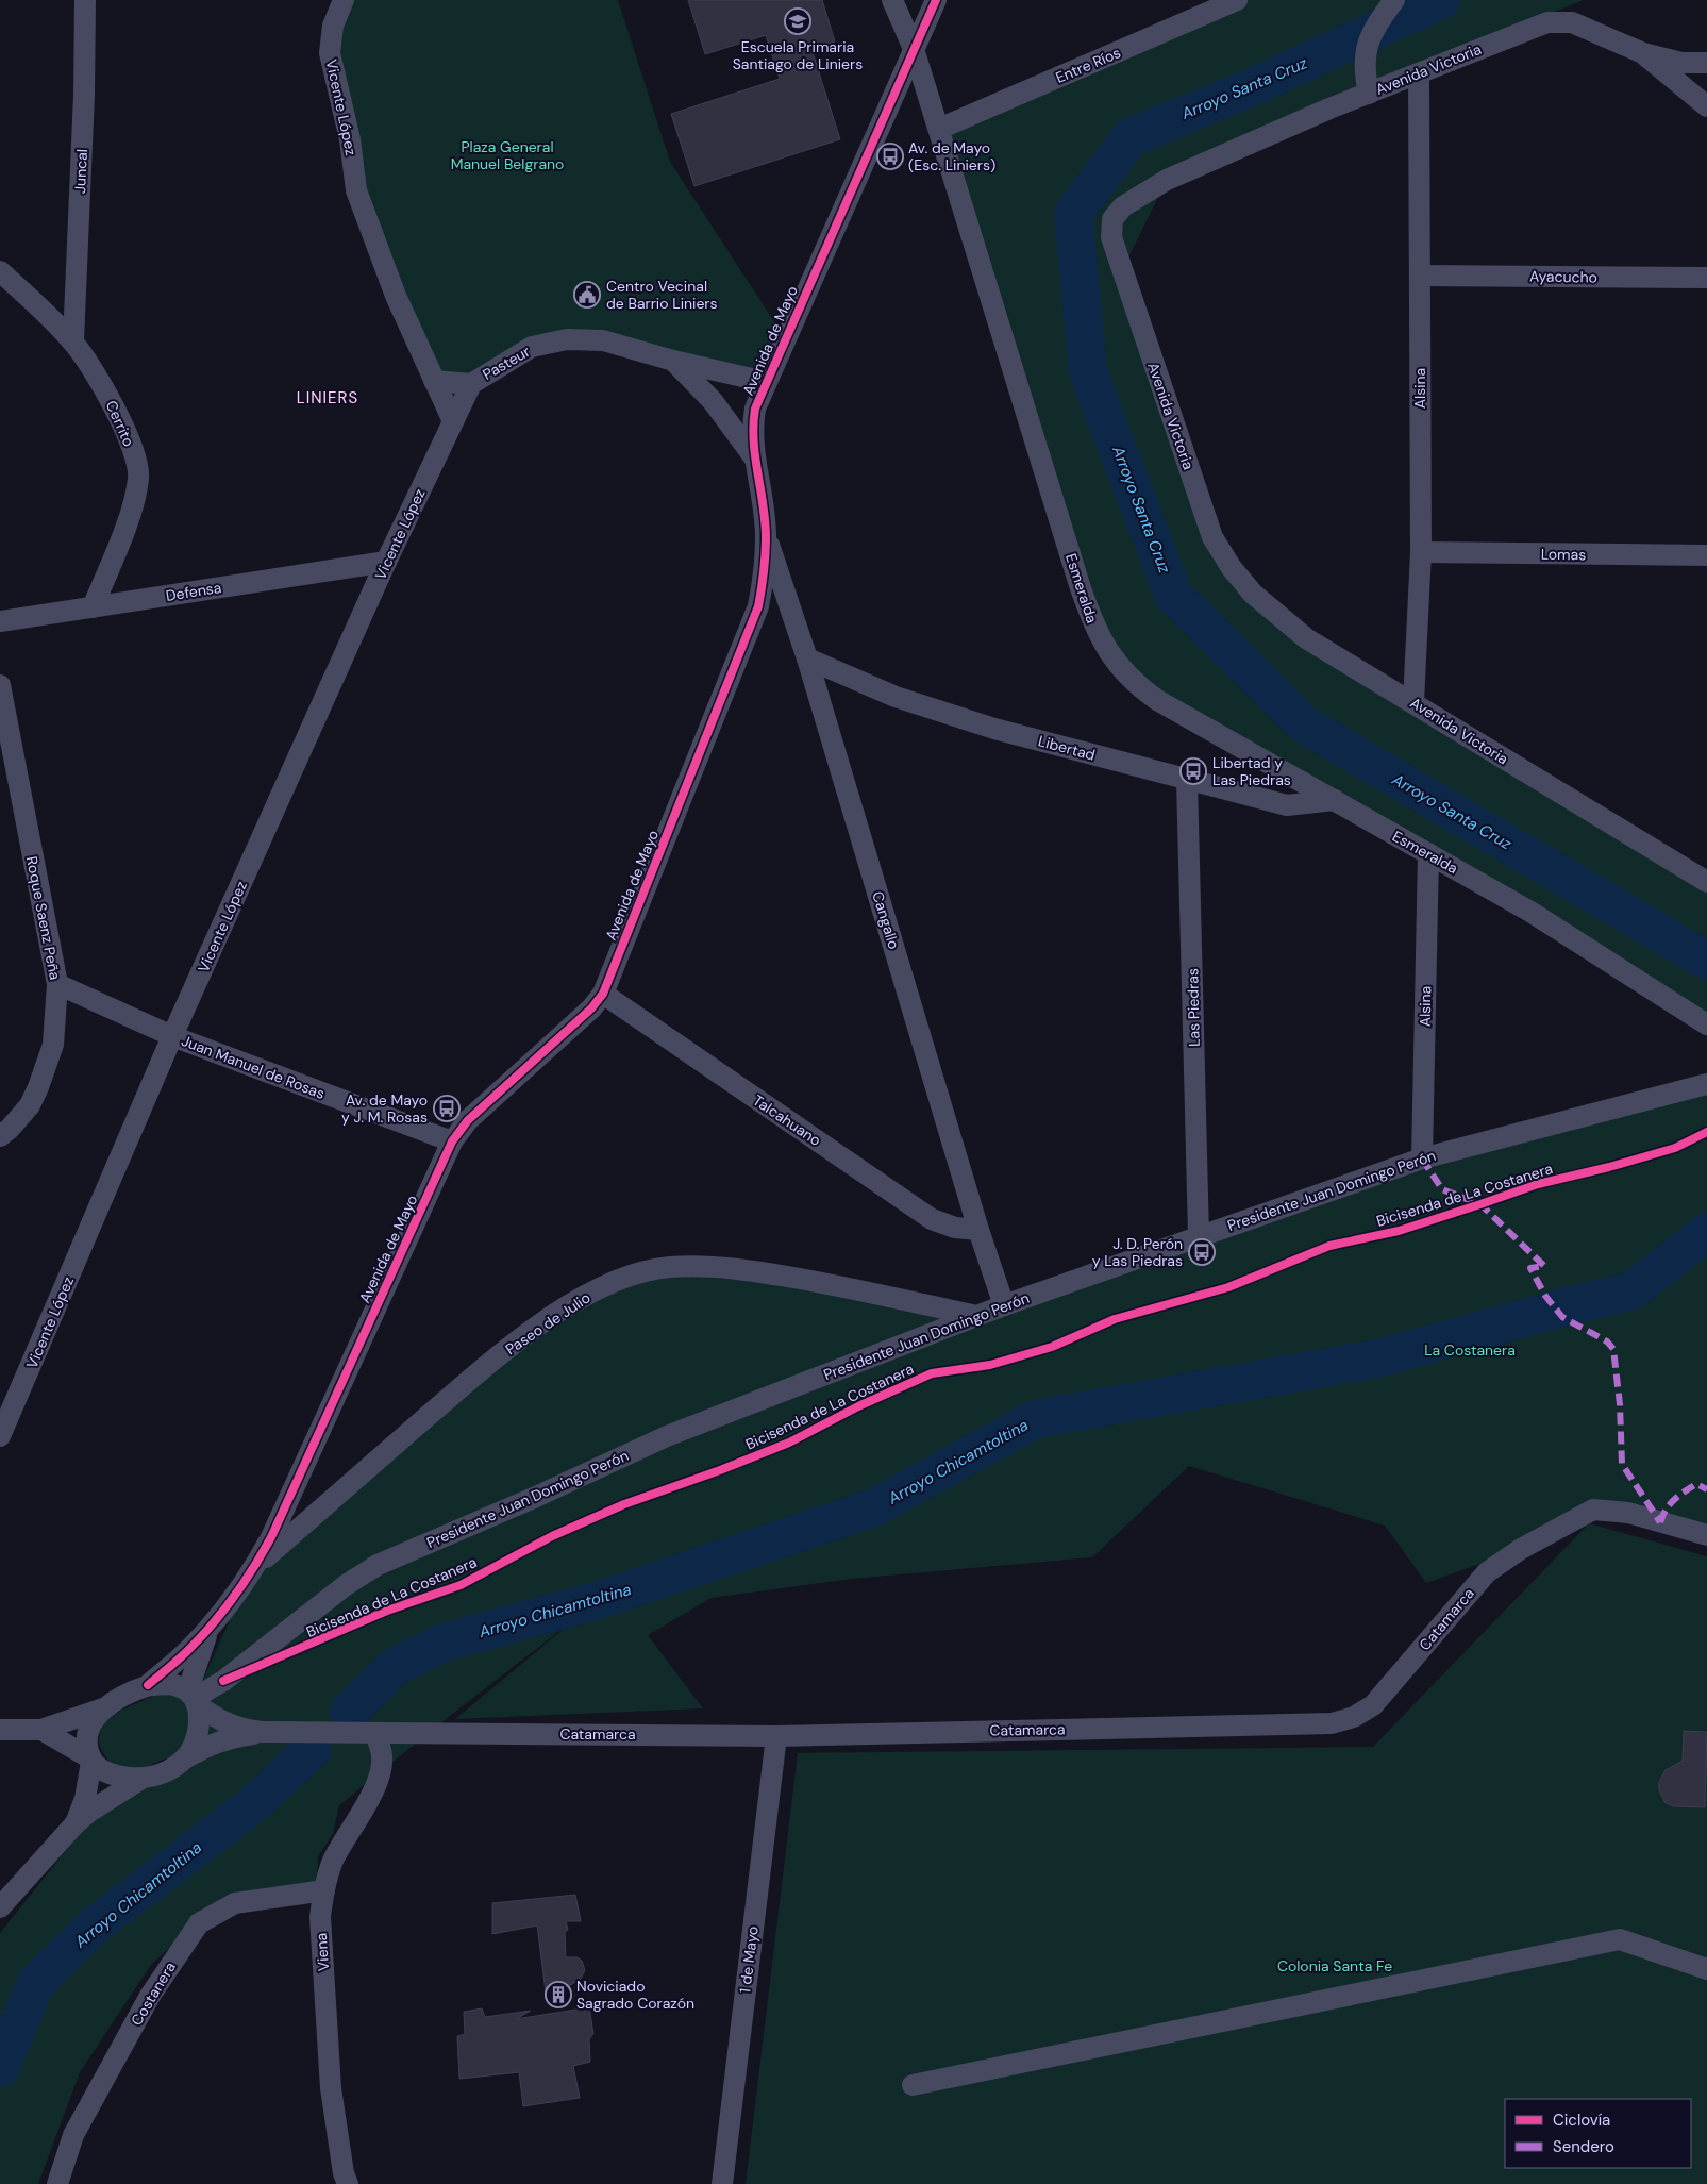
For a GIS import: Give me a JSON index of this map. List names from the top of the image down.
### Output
{
  "streets": {
    "street": [
      "Entre Ríos",
      "Avenida Victoria",
      "Vicente López",
      "Juncal",
      "Ayacucho",
      "Avenida de Mayo",
      "Pasteur",
      "Alsina",
      "Cerrito",
      "Lomas",
      "Esmeralda",
      "Defensa",
      "Libertad",
      "Roque Saenz Peña",
      "Cangallo",
      "Las Piedras",
      "Juan Manuel de Rosas",
      "Talcahuano",
      "Presidente Juan Domingo Perón",
      "Paseo de Julio",
      "Catamarca",
      "Viena",
      "1 de Mayo",
      "Costanera"
    ],
    "cycle path": ["Bicisenda de La Costanera"]
  },
  "crossings": [
    ["Entre Ríos", "Esmeralda"],
    ["Avenida Victoria", "Alsina"],
    ["Vicente López", "Pasteur"],
    ["Vicente López", "Defensa"],
    ["Vicente López", "Juan Manuel de Rosas"],
    ["Juncal", "Cerrito"],
    ["Ayacucho", "Alsina"],
    ["Avenida de Mayo", "Pasteur"],
    ["Avenida de Mayo", "Esmeralda"],
    ["Avenida de Mayo", "Cangallo"],
    ["Avenida de Mayo", "Juan Manuel de Rosas"],
    ["Avenida de Mayo", "Talcahuano"],
    ["Avenida de Mayo", "Presidente Juan Domingo Perón"],
    ["Avenida de Mayo", "Paseo de Julio"],
    ["Avenida de Mayo", "Catamarca"],
    ["Alsina", "Lomas"],
    ["Alsina", "Esmeralda"],
    ["Alsina", "Presidente Juan Domingo Perón"],
    ["Cerrito", "Defensa"],
    ["Esmeralda", "Libertad"],
    ["Libertad", "Cangallo"],
    ["Libertad", "Las Piedras"],
    ["Roque Saenz Peña", "Juan Manuel de Rosas"],
    ["Cangallo", "Talcahuano"],
    ["Cangallo", "Presidente Juan Domingo Perón"],
    ["Las Piedras", "Presidente Juan Domingo Perón"],
    ["Presidente Juan Domingo Perón", "Paseo de Julio"],
    ["Presidente Juan Domingo Perón", "Catamarca"],
    ["Catamarca", "Viena"],
    ["Catamarca", "1 de Mayo"],
    ["Viena", "Costanera"]
  ],
  "districts": ["LINIERS"],
  "water": ["Arroyo Santa Cruz", "Arroyo Chicamtoltina"],
  "parks": ["Plaza General Manuel Belgrano", "La Costanera", "Colonia Santa Fe"],
  "places": {
    "school or university": ["Escuela Primaria Santiago de Liniers"],
    "bus stop": [
      "Av. de Mayo (Esc. Liniers)",
      "Libertad y Las Piedras",
      "Av. de Mayo y J. M. Rosas",
      "J. D. Perón y Las Piedras"
    ],
    "public building": ["Centro Vecinal de Barrio Liniers"],
    "building": ["Noviciado Sagrado Corazón"]
  },
  "legend": ["Ciclovía", "Sendero"]
}
